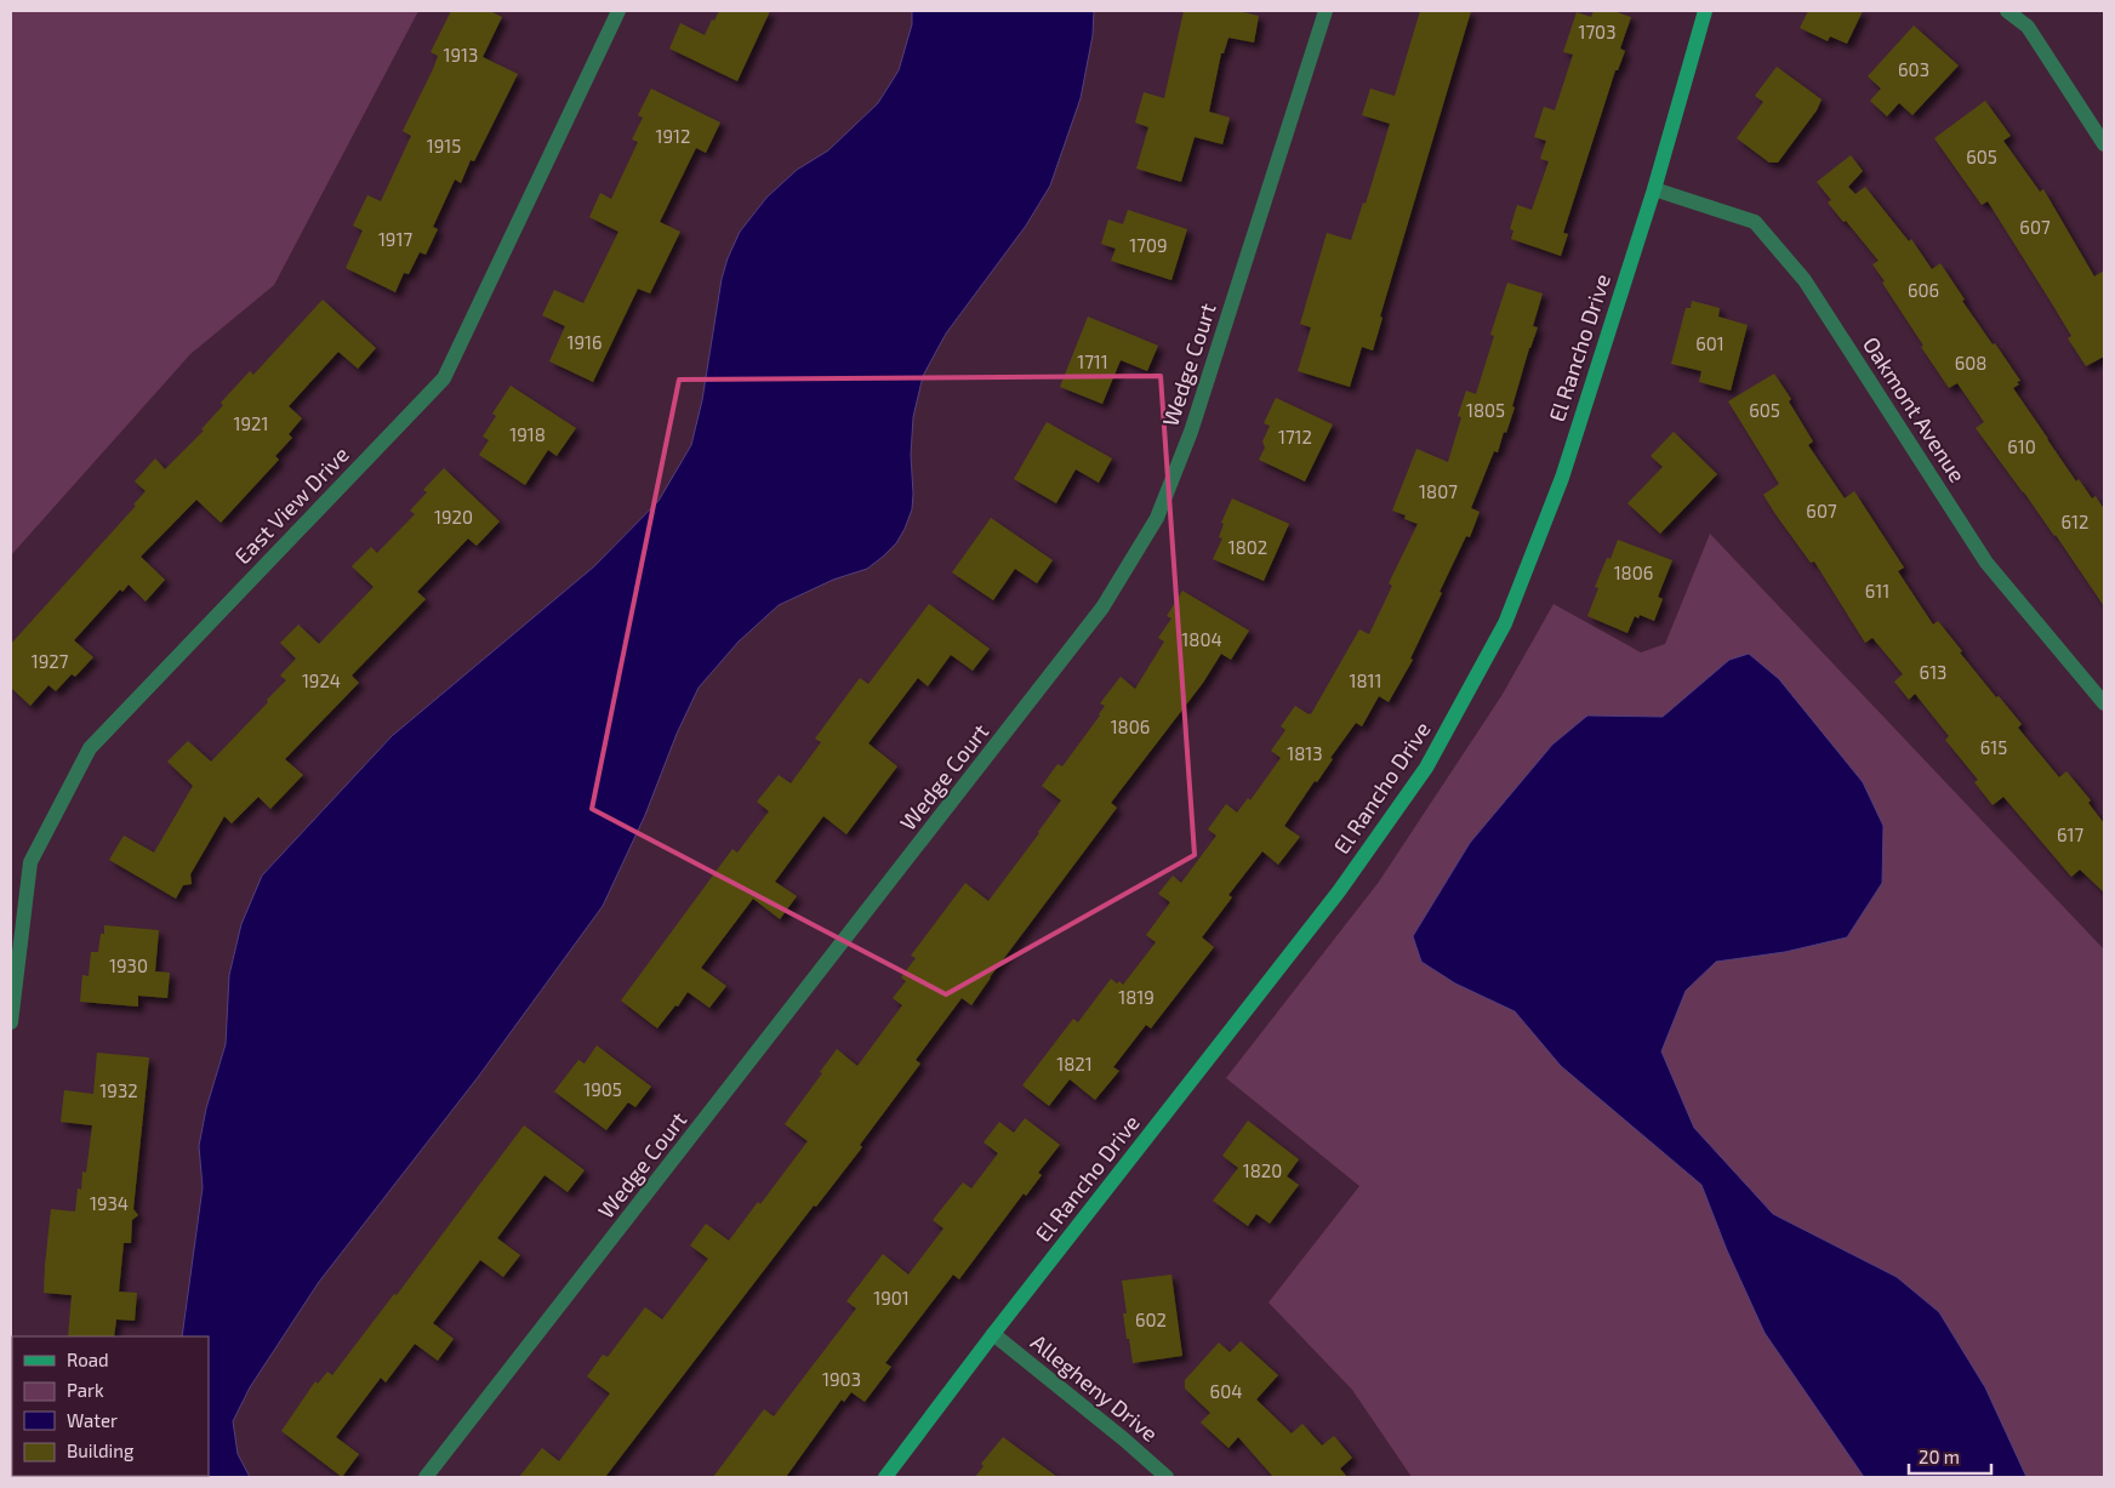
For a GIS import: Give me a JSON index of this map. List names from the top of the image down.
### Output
{
  "streets": {
    "street": [
      "El Rancho Drive",
      "Wedge Court",
      "Oakmont Avenue",
      "East View Drive",
      "Allegheny Drive"
    ]
  },
  "crossings": [
    ["El Rancho Drive", "Oakmont Avenue"],
    ["El Rancho Drive", "Allegheny Drive"]
  ],
  "house_numbers": [
    "1703",
    "1913",
    "603",
    "1912",
    "1915",
    "605",
    "607",
    "1917",
    "1709",
    "606",
    "1916",
    "601",
    "1711",
    "608",
    "1805",
    "605",
    "1921",
    "1918",
    "1712",
    "610",
    "1807",
    "607",
    "1920",
    "612",
    "1802",
    "1806",
    "611",
    "1804",
    "1927",
    "613",
    "1924",
    "1811",
    "1806",
    "615",
    "1813",
    "617",
    "1930",
    "1819",
    "1821",
    "1905",
    "1932",
    "1820",
    "1934",
    "1901",
    "602",
    "1903",
    "604"
  ],
  "legend": [
    "Road",
    "Park",
    "Water",
    "Building"
  ],
  "scale_bar": "20 m"
}
